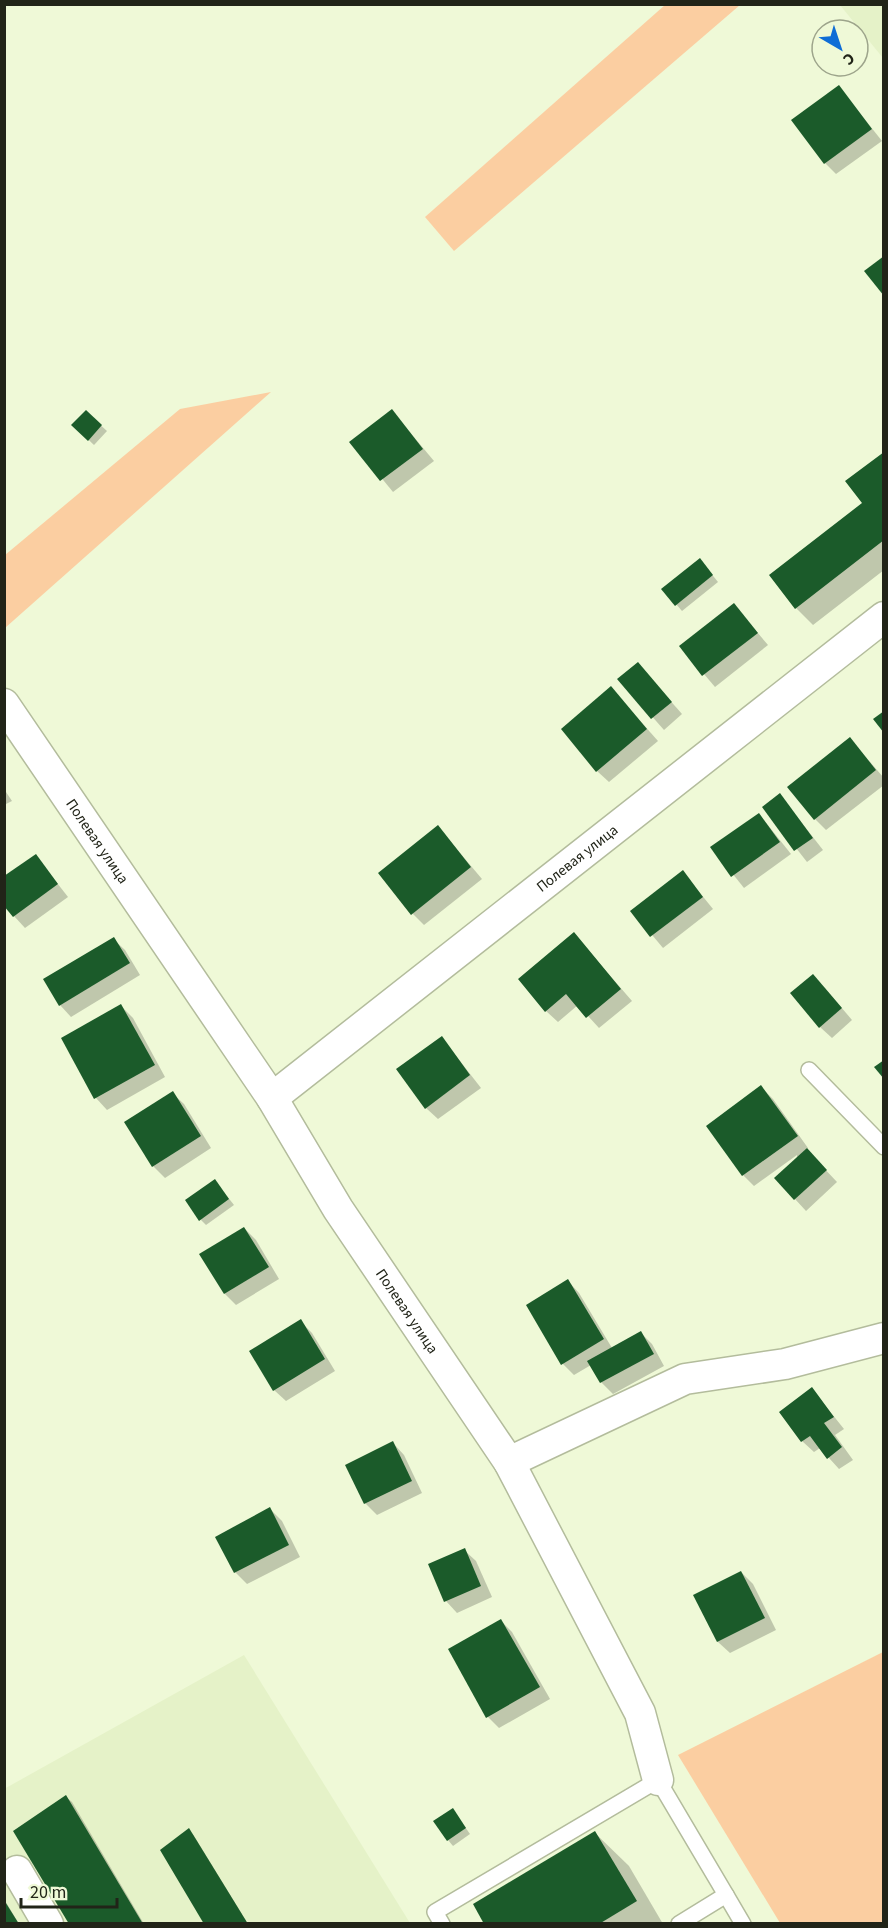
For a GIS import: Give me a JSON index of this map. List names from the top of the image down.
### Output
{
  "streets": {
    "street": ["Полевая улица"]
  },
  "scale_bar": "20 m",
  "north": "bottom right"
}
